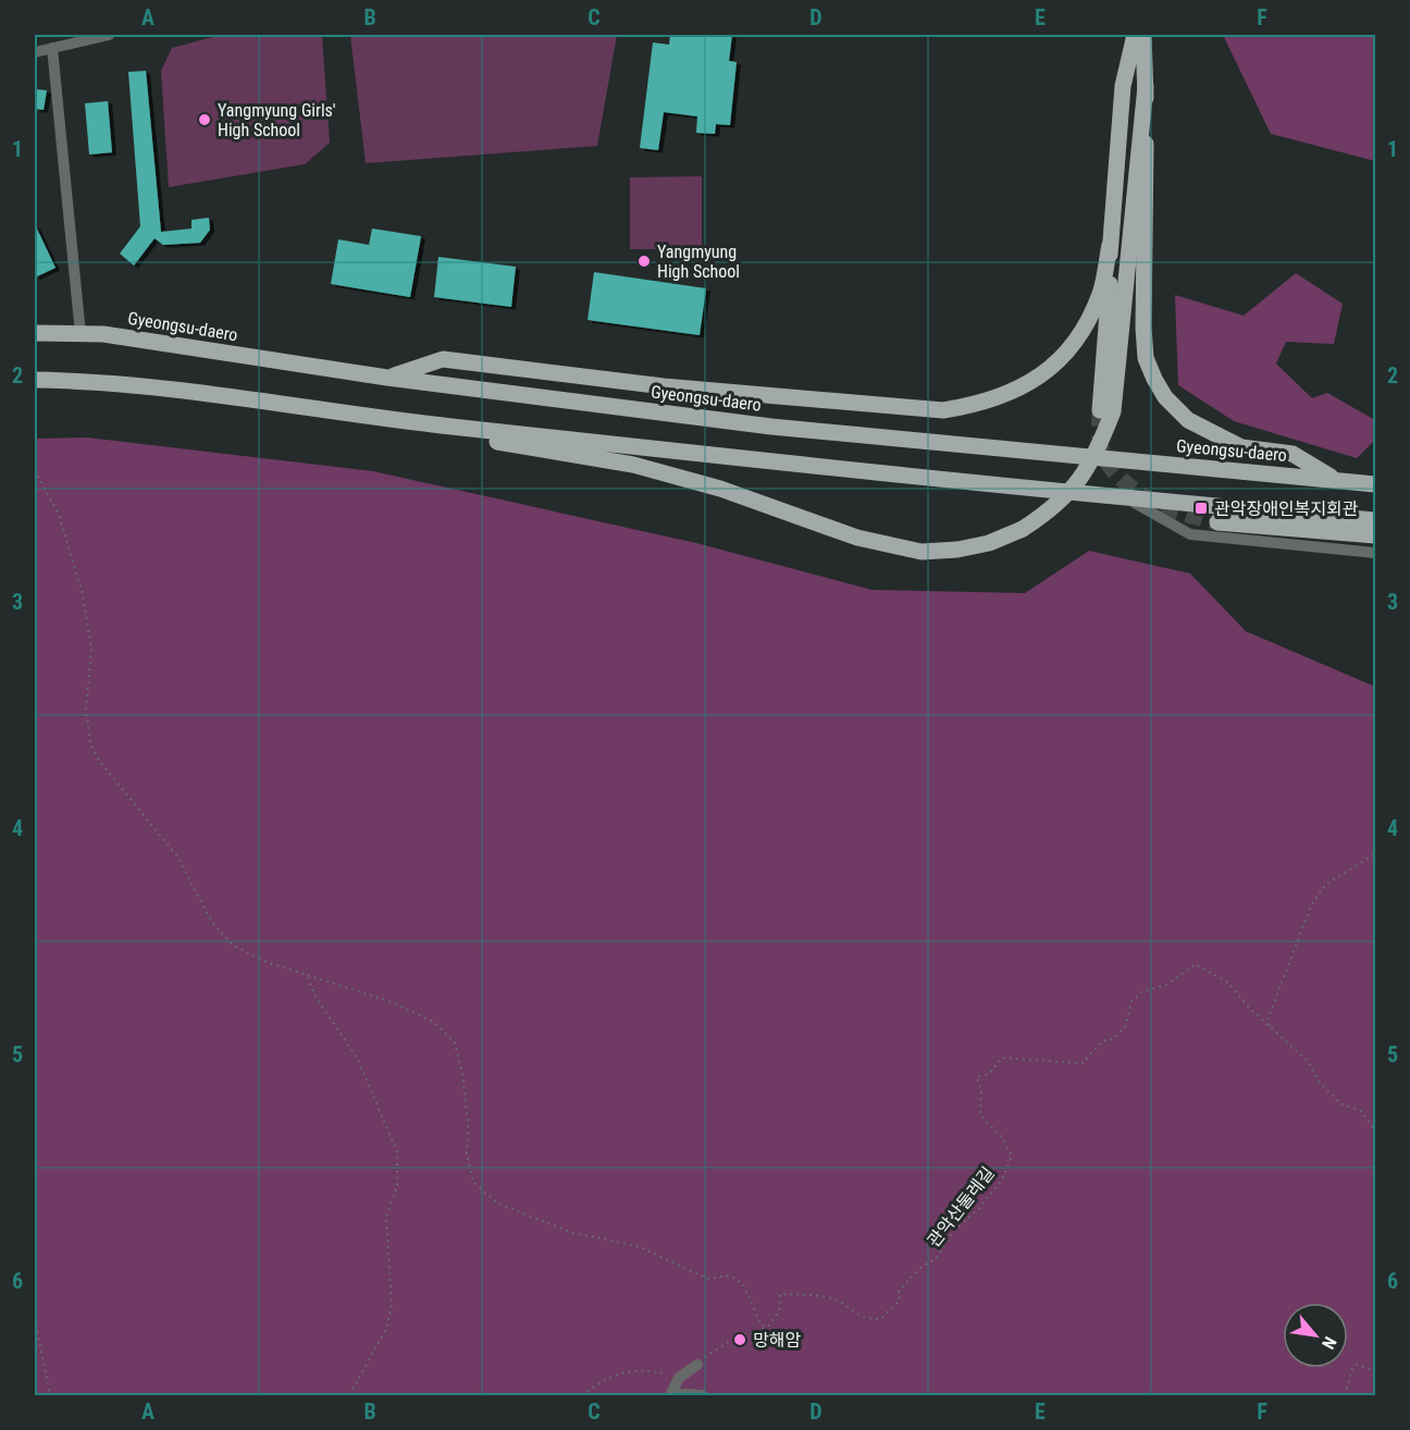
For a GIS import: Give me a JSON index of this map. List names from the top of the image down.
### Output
{
  "streets": {
    "main road": ["Gyeongsu-daero"],
    "path": ["관악산둘레길"]
  },
  "places": {
    "other": ["Yangmyung Girls' High School", "Yangmyung High School", "망해암"],
    "transit": ["관악장애인복지회관"]
  },
  "north": "bottom right",
  "grid": {
    "columns": [
      "A",
      "B",
      "C",
      "D",
      "E",
      "F"
    ],
    "rows": [
      "1",
      "2",
      "3",
      "4",
      "5",
      "6"
    ]
  }
}
